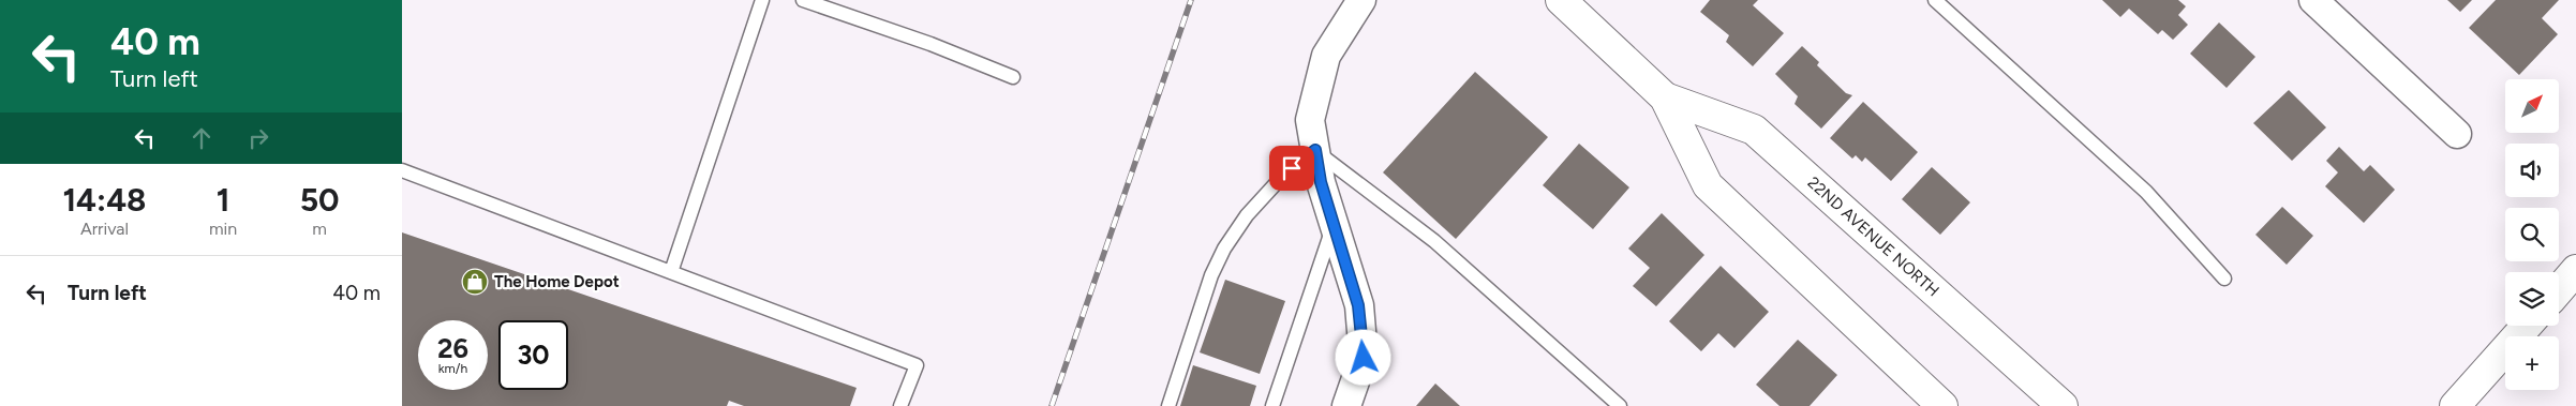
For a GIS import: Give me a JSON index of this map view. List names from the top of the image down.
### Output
{
  "streets": {
    "main road": ["22ND AVENUE NORTH"]
  },
  "places": {
    "shop": ["The Home Depot"]
  },
  "north": "top right",
  "page": {
    "turn": ["40 m", "Turn left"],
    "map_buttons": "+",
    "eta": [
      "14:48",
      "Arrival",
      "1",
      "min",
      "50",
      "m"
    ],
    "list": [
      {
        "name": "Turn left",
        "value": "40 m"
      }
    ],
    "speed": "26 km/h",
    "limit": "30"
  }
}
